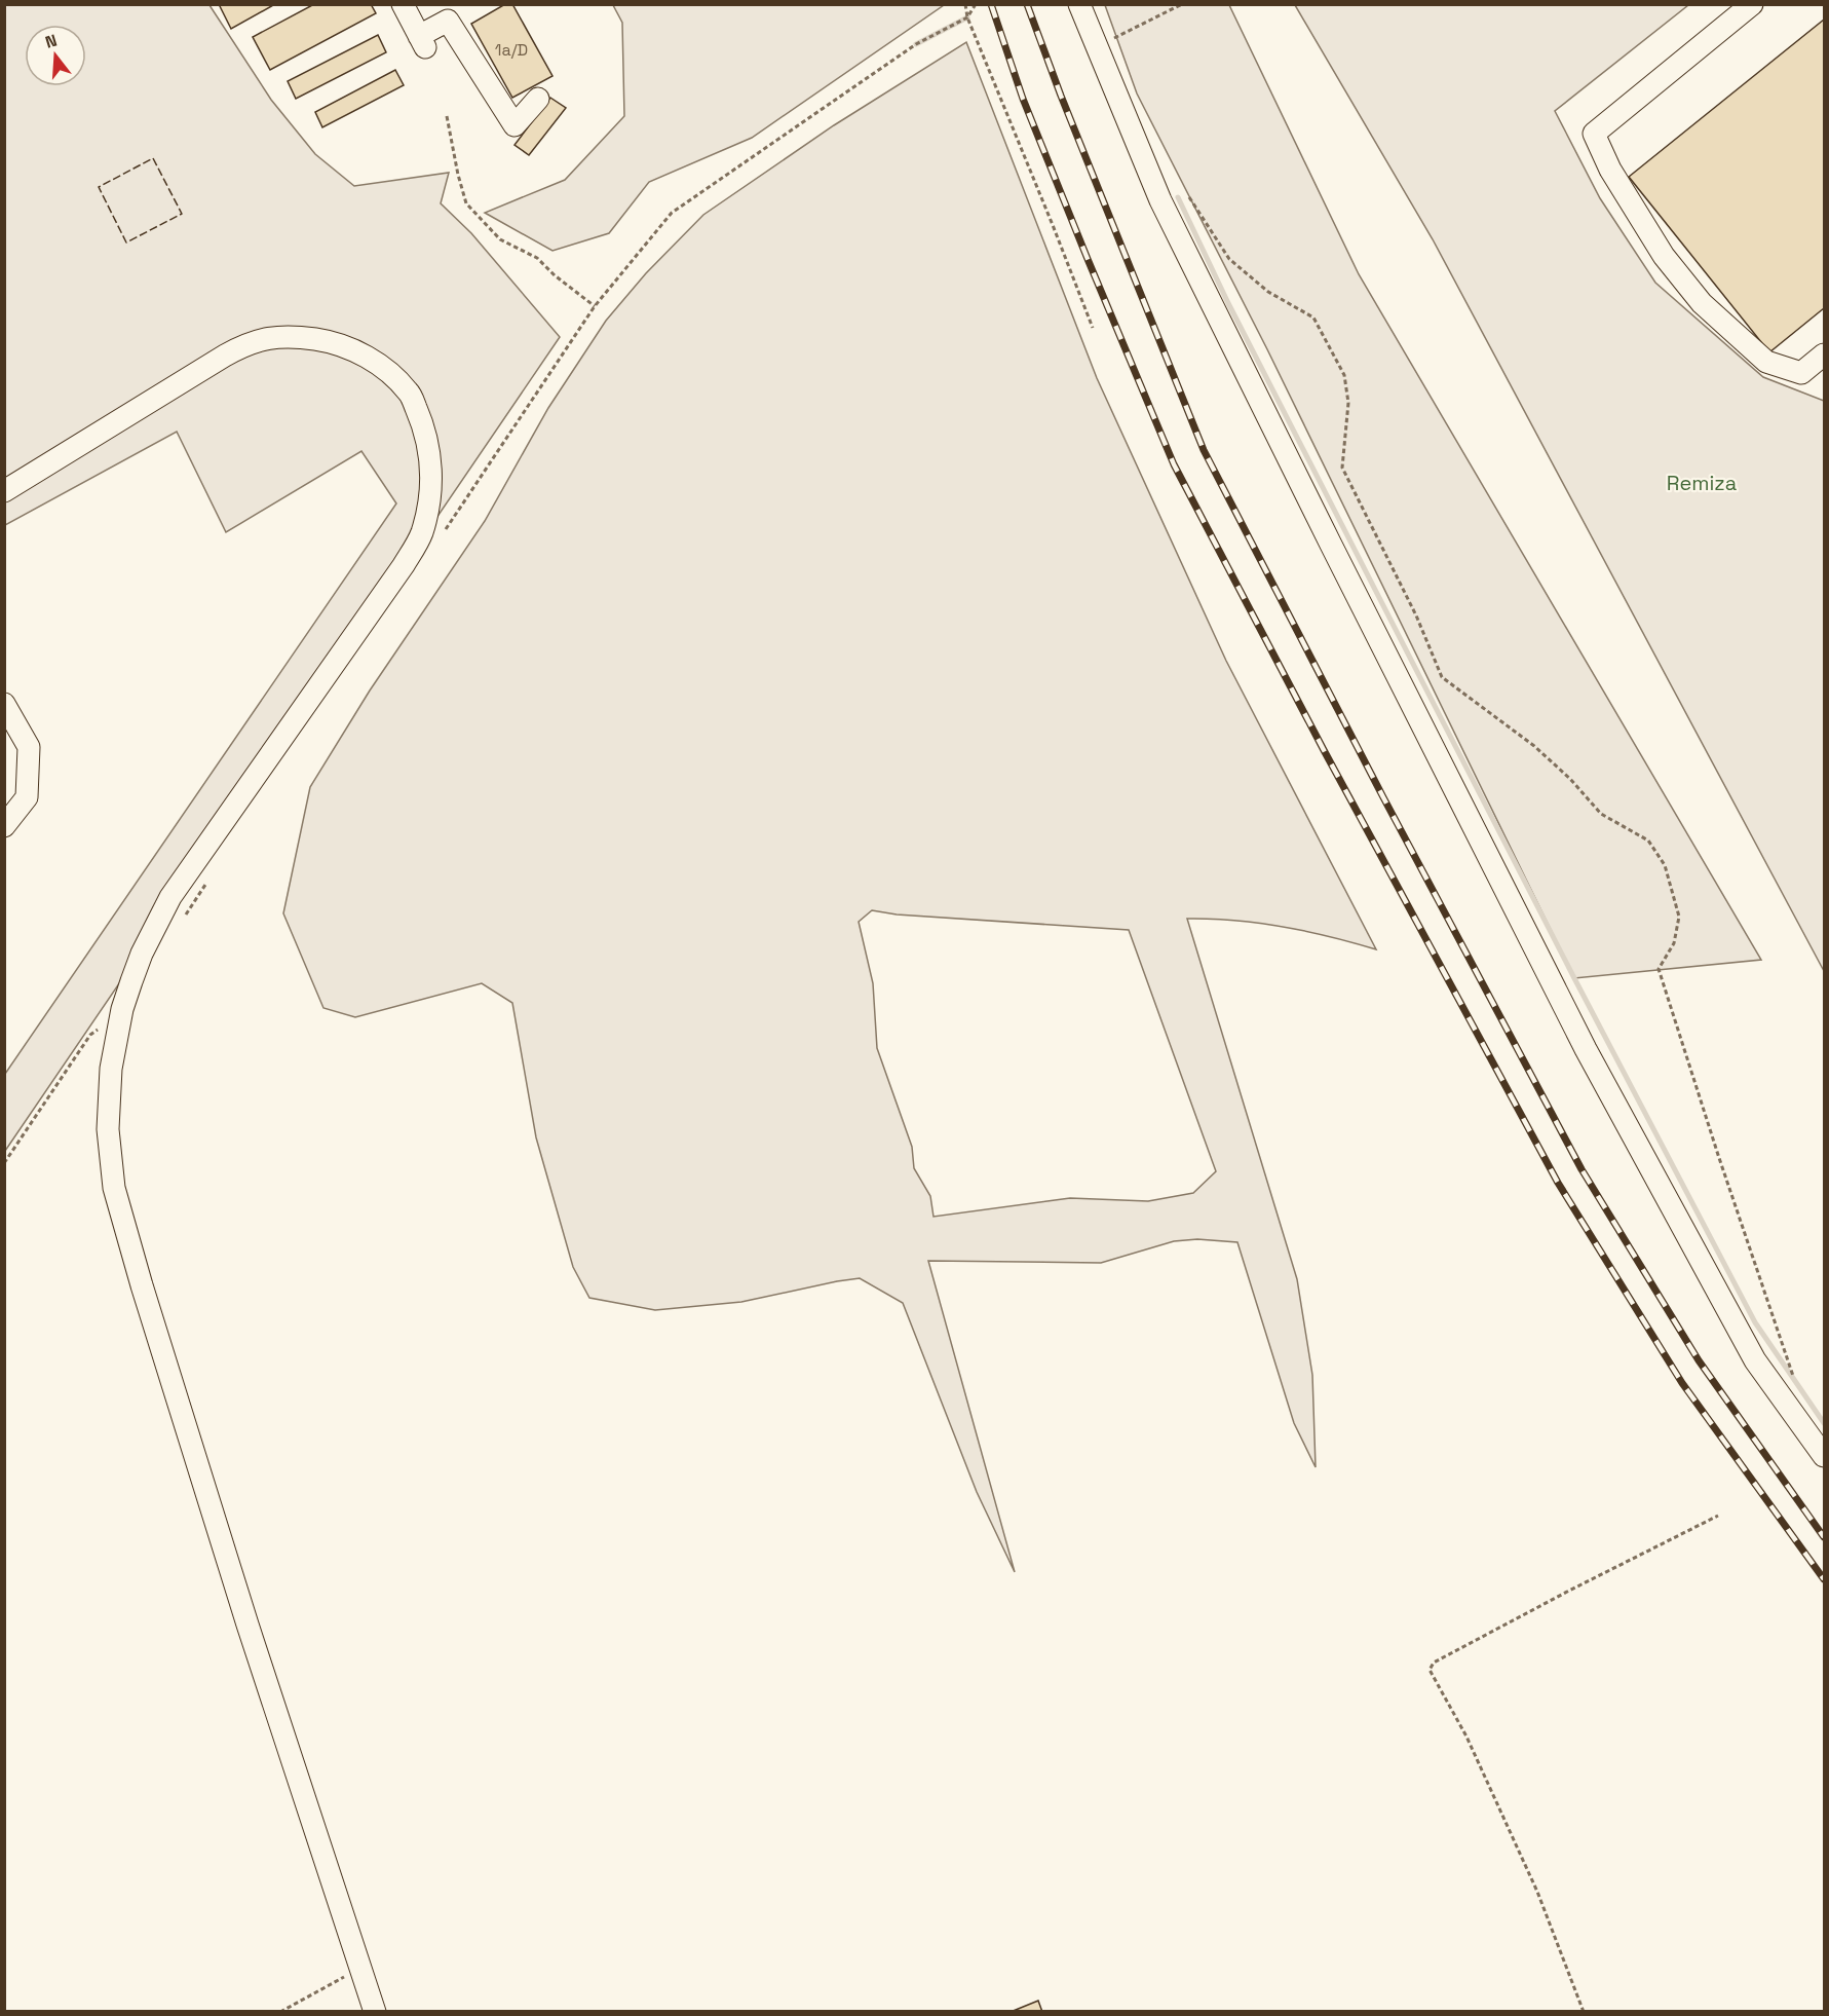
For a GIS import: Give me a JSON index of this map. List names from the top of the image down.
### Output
{
  "parks": ["Remiza"],
  "house_numbers": ["1a/D"],
  "north": "top"
}
